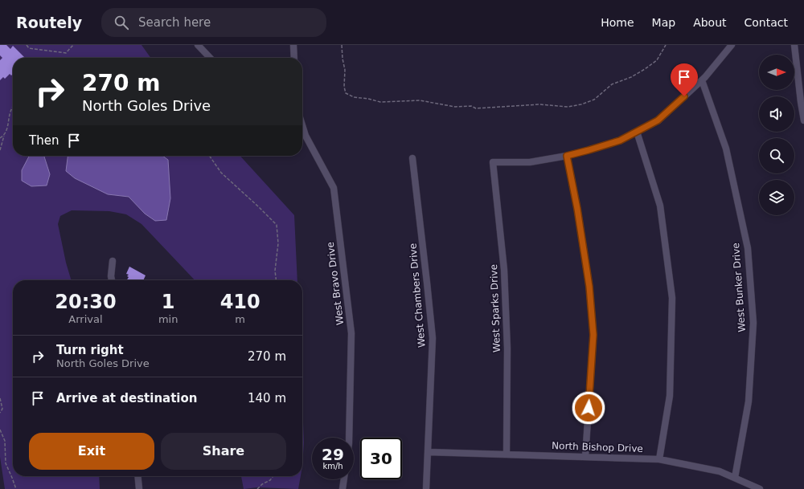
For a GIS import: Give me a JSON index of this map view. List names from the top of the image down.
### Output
{
  "streets": {
    "street": [
      "West Bravo Drive",
      "West Bunker Drive",
      "West Chambers Drive",
      "West Sparks Drive",
      "North Bishop Drive"
    ]
  },
  "crossings": [
    ["West Bunker Drive", "North Bishop Drive"],
    ["West Chambers Drive", "North Bishop Drive"],
    ["West Sparks Drive", "North Bishop Drive"]
  ],
  "north": "right",
  "page": {
    "header": "Routely",
    "search": "Search here",
    "nav": [
      "Home",
      "Map",
      "About",
      "Contact"
    ],
    "turn": ["270 m", "North Goles Drive"],
    "then": "Then",
    "eta": [
      "20:30",
      "Arrival",
      "1",
      "min",
      "410",
      "m"
    ],
    "list": [
      {
        "name": "Turn right",
        "note": "North Goles Drive",
        "value": "270 m"
      },
      {
        "name": "Arrive at destination",
        "value": "140 m"
      }
    ],
    "buttons": ["Exit", "Share"],
    "speed": "29 km/h",
    "limit": "30"
  }
}
